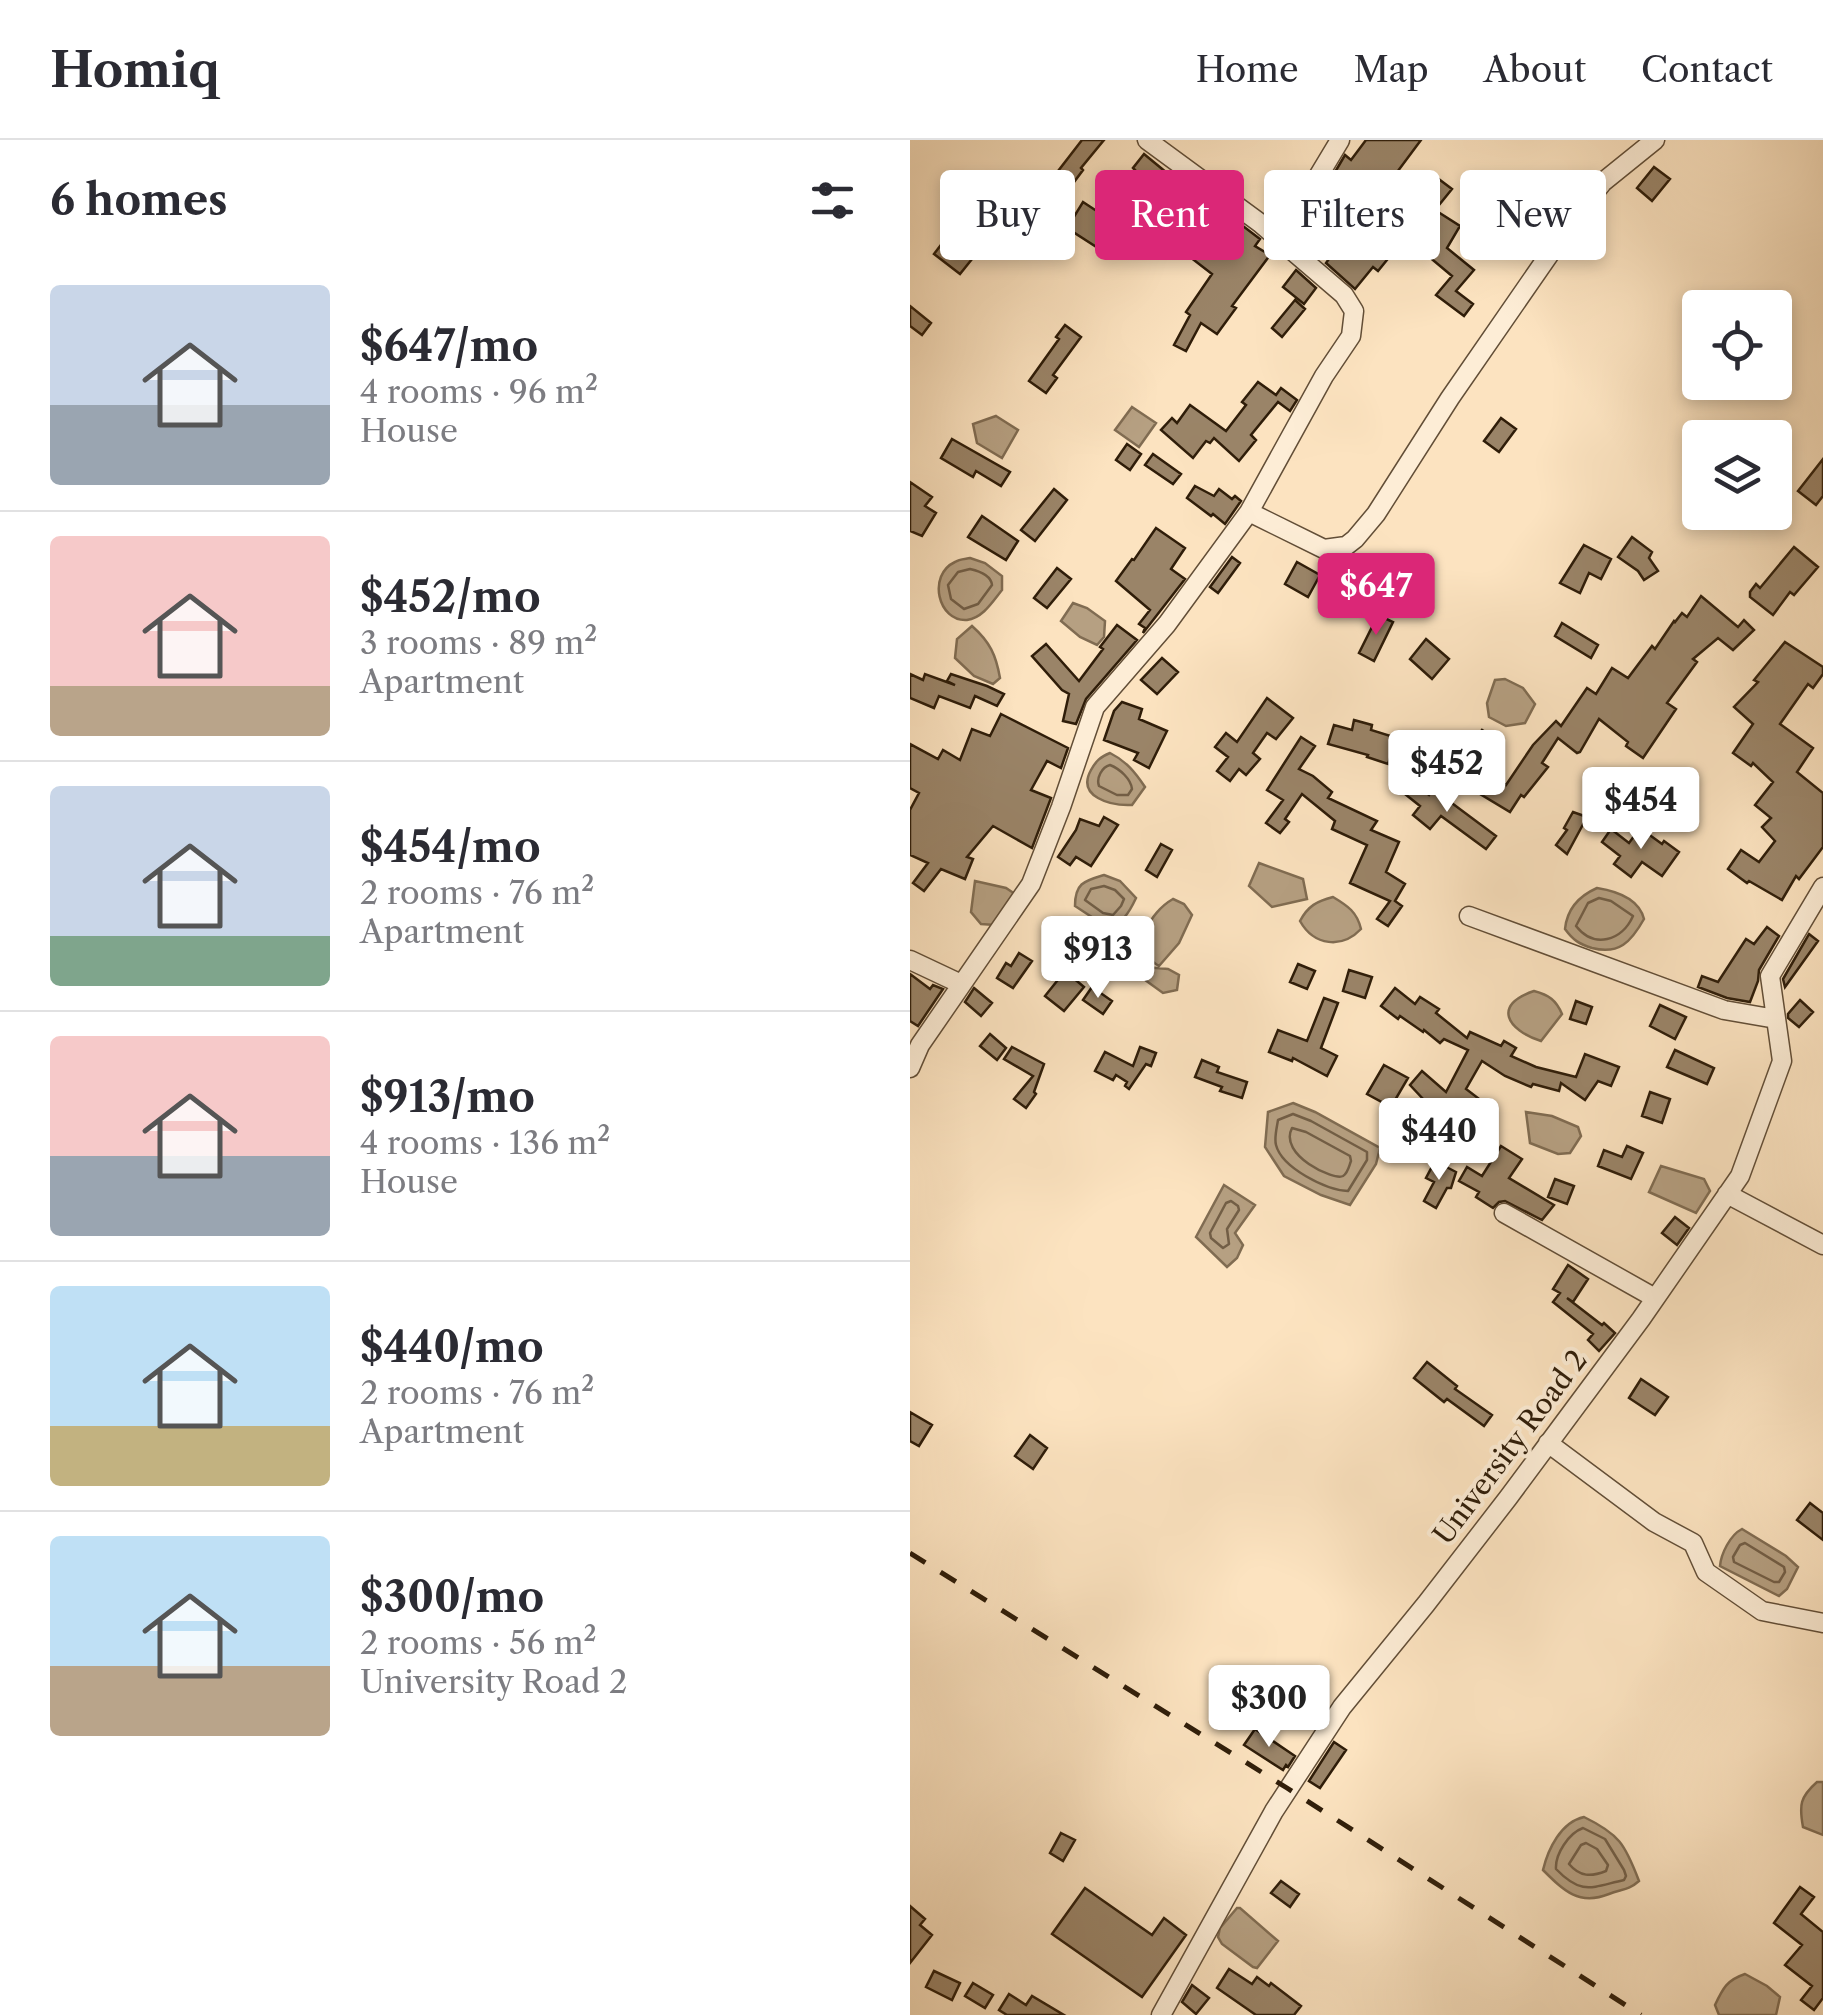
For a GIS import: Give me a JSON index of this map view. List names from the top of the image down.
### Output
{
  "streets": {
    "street": ["University Road 2"]
  },
  "page": {
    "header": "Homiq",
    "nav": [
      "Home",
      "Map",
      "About",
      "Contact"
    ],
    "heading": "6 homes",
    "chip": [
      "Buy",
      "Rent",
      "Filters",
      "New"
    ],
    "list": [
      {
        "name": "$647/mo",
        "note": "4 rooms · 96 m² · House"
      },
      {
        "name": "$452/mo",
        "note": "3 rooms · 89 m² · Apartment"
      },
      {
        "name": "$454/mo",
        "note": "2 rooms · 76 m² · Apartment"
      },
      {
        "name": "$913/mo",
        "note": "4 rooms · 136 m² · House"
      },
      {
        "name": "$440/mo",
        "note": "2 rooms · 76 m² · Apartment"
      },
      {
        "name": "$300/mo",
        "note": "2 rooms · 56 m² · University Road 2"
      }
    ],
    "price": [
      "$647",
      "$452",
      "$454",
      "$913",
      "$440",
      "$300"
    ]
  }
}
